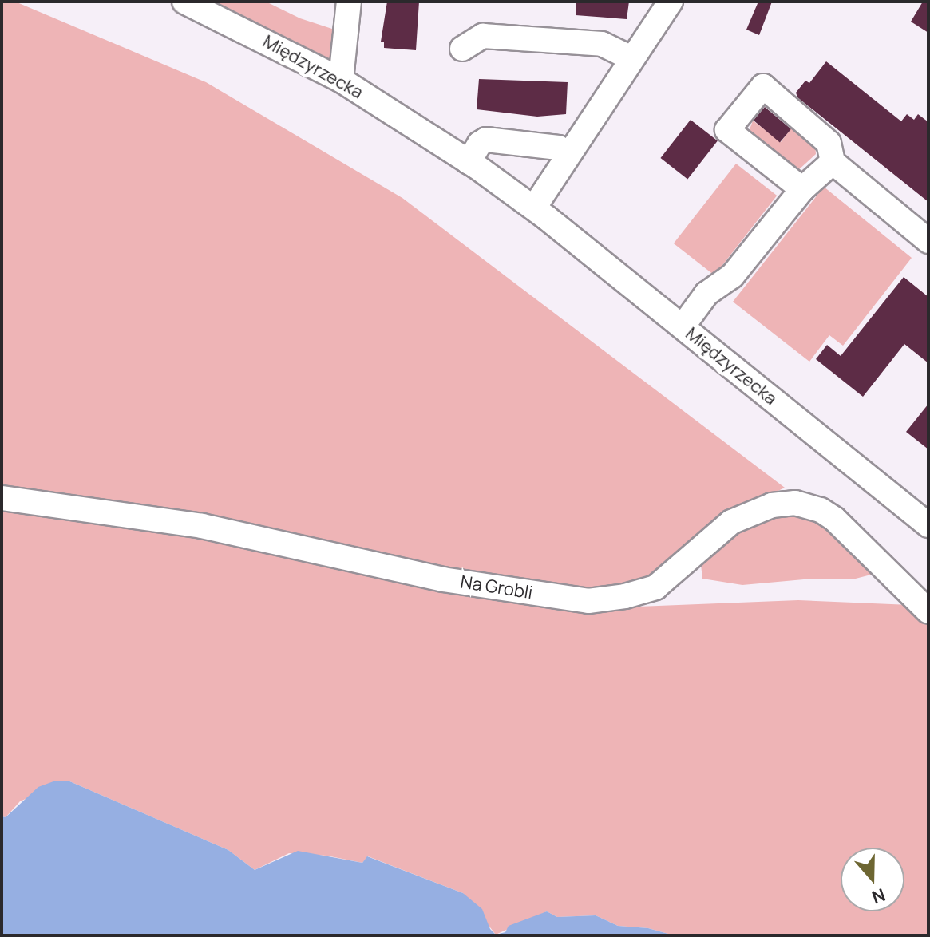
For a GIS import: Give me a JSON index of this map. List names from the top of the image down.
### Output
{
  "streets": {
    "street": ["Międzyrzecka", "Na Grobli"]
  },
  "north": "bottom"
}
